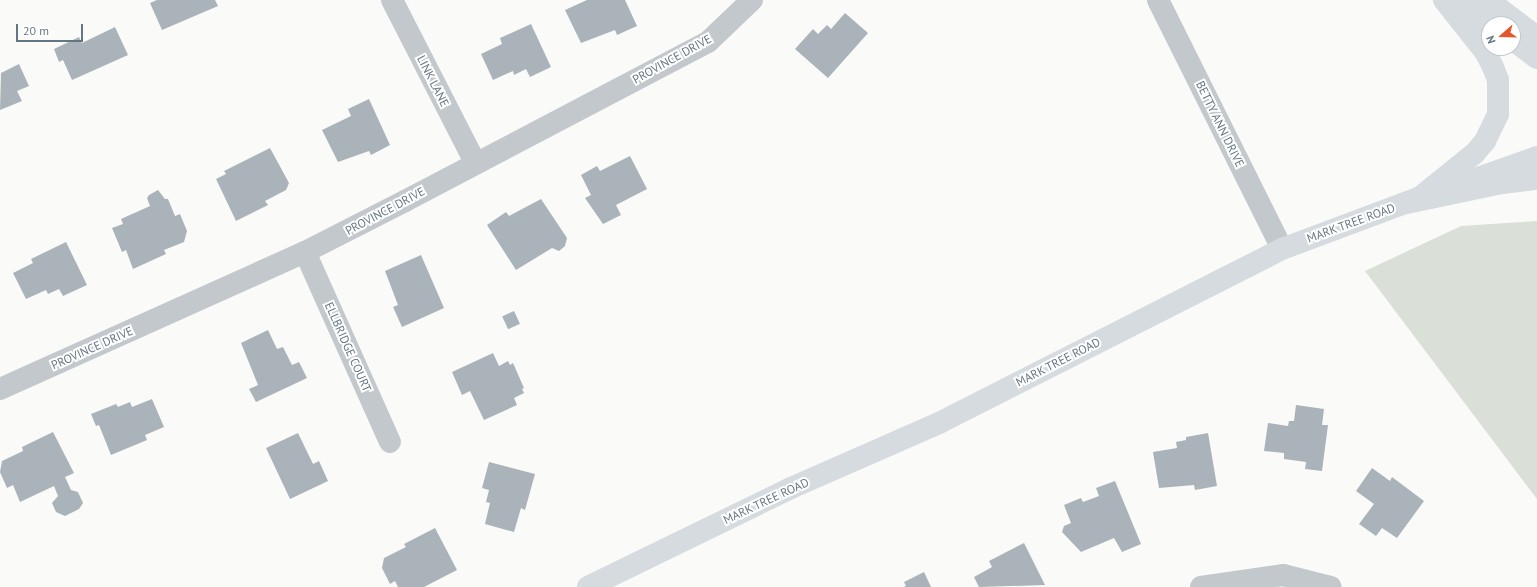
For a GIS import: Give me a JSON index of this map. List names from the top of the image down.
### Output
{
  "streets": {
    "main road": ["MARK TREE ROAD"],
    "street": [
      "PROVINCE DRIVE",
      "LINK LANE",
      "BETTY ANN DRIVE",
      "ELLBRIDGE COURT"
    ]
  },
  "crossings": [
    ["PROVINCE DRIVE", "LINK LANE"],
    ["PROVINCE DRIVE", "ELLBRIDGE COURT"],
    ["BETTY ANN DRIVE", "MARK TREE ROAD"]
  ],
  "scale_bar": "20 m",
  "north": "left"
}
